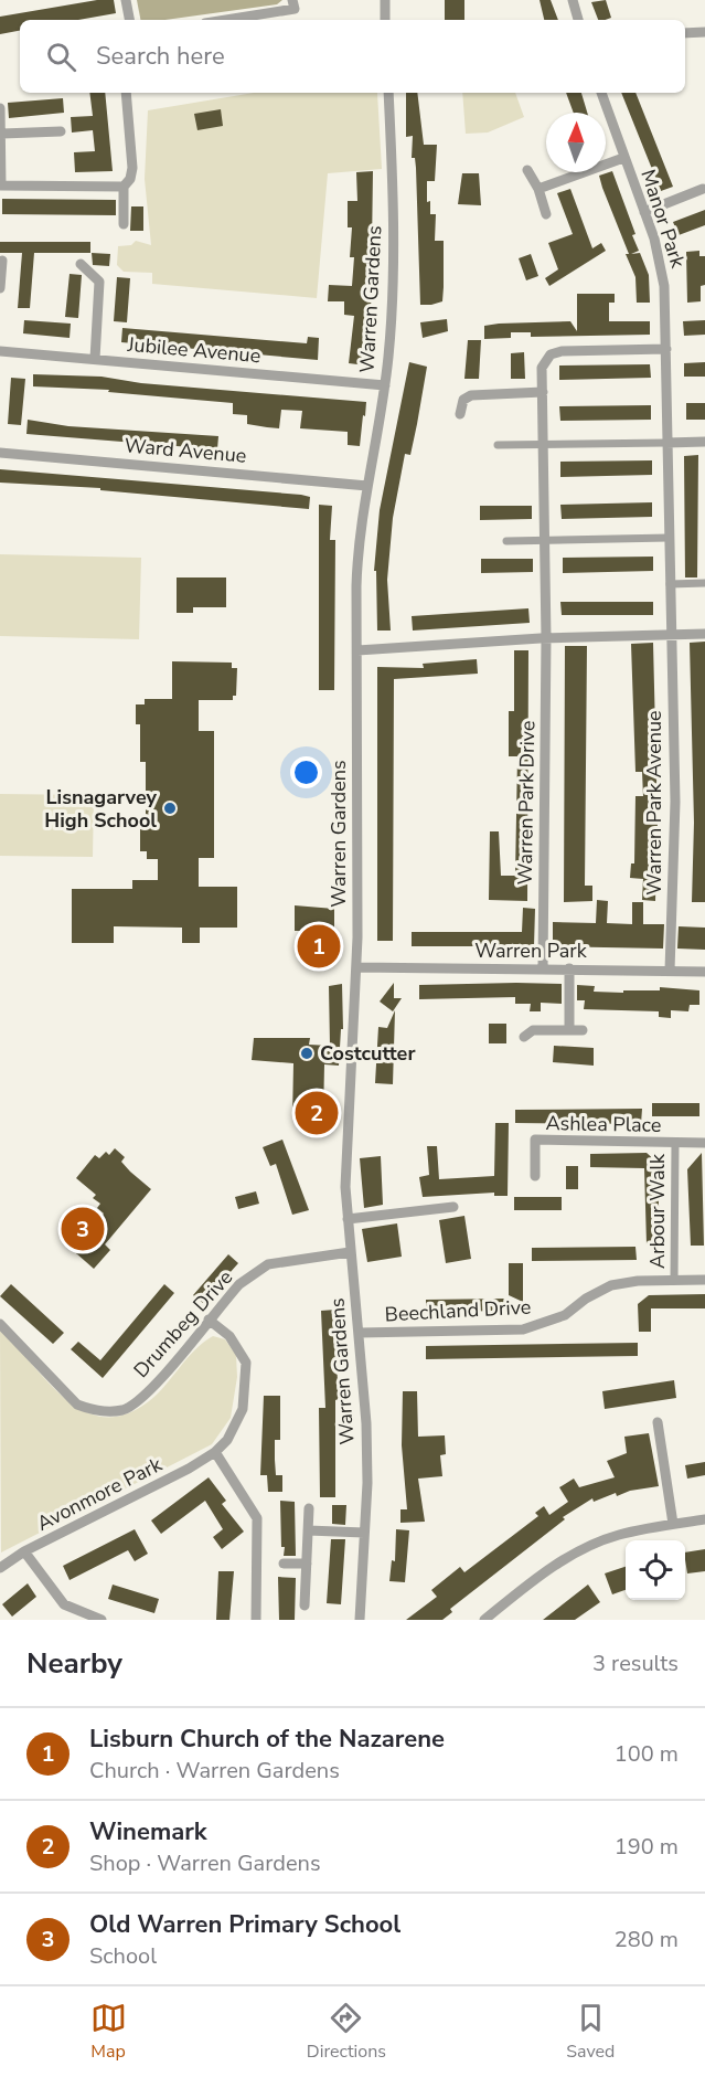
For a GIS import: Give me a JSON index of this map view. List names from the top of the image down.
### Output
{
  "streets": {
    "street": [
      "Manor Park",
      "Warren Gardens",
      "Jubilee Avenue",
      "Ward Avenue",
      "Warren Park Drive",
      "Warren Park Avenue",
      "Warren Park",
      "Ashlea Place",
      "Arbour Walk",
      "Beechland Drive",
      "Drumbeg Drive",
      "Avonmore Park"
    ]
  },
  "crossings": [
    ["Manor Park", "Warren Park Drive"],
    ["Manor Park", "Warren Park Avenue"],
    ["Warren Gardens", "Jubilee Avenue"],
    ["Warren Gardens", "Ward Avenue"],
    ["Warren Gardens", "Warren Park"],
    ["Warren Gardens", "Beechland Drive"],
    ["Warren Gardens", "Drumbeg Drive"],
    ["Warren Park Drive", "Warren Park"],
    ["Warren Park Avenue", "Warren Park"],
    ["Ashlea Place", "Arbour Walk"],
    ["Arbour Walk", "Beechland Drive"]
  ],
  "places": ["Lisnagarvey High School", "Costcutter"],
  "north": "top",
  "page": {
    "search": "Search here",
    "pins": ["1", "2", "3"],
    "heading": ["Nearby", "3 results"],
    "list": [
      {
        "mark": "1",
        "name": "Lisburn Church of the Nazarene",
        "note": "Church · Warren Gardens",
        "value": "100 m"
      },
      {
        "mark": "2",
        "name": "Winemark",
        "note": "Shop · Warren Gardens",
        "value": "190 m"
      },
      {
        "mark": "3",
        "name": "Old Warren Primary School",
        "note": "School",
        "value": "280 m"
      }
    ],
    "nav": ["Map", "Directions", "Saved"]
  }
}
